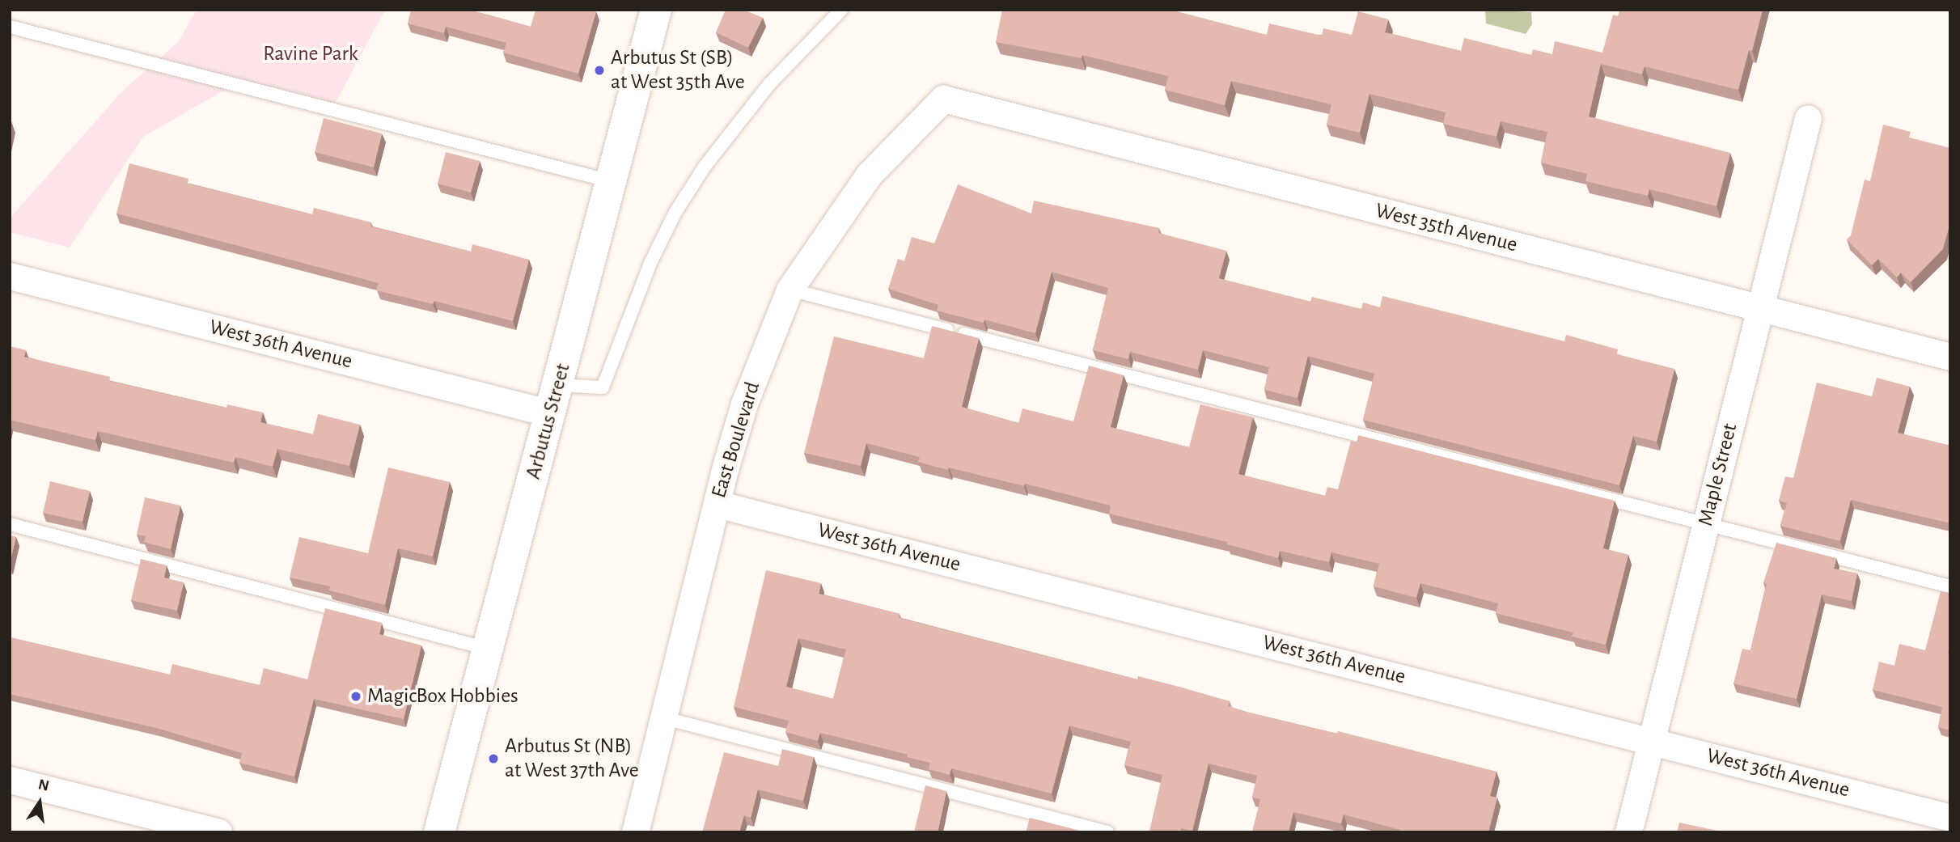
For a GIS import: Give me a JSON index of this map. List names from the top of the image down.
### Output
{
  "streets": {
    "main road": ["Arbutus Street"],
    "street": [
      "West 35th Avenue",
      "West 36th Avenue",
      "East Boulevard",
      "Maple Street"
    ]
  },
  "crossings": [
    ["West 35th Avenue", "East Boulevard"],
    ["West 35th Avenue", "Maple Street"],
    ["West 36th Avenue", "Arbutus Street"],
    ["West 36th Avenue", "East Boulevard"],
    ["West 36th Avenue", "Maple Street"]
  ],
  "parks": ["Ravine Park"],
  "places": ["Arbutus St (SB) at West 35th Ave", "MagicBox Hobbies", "Arbutus St (NB) at West 37th Ave"],
  "north": "top"
}
